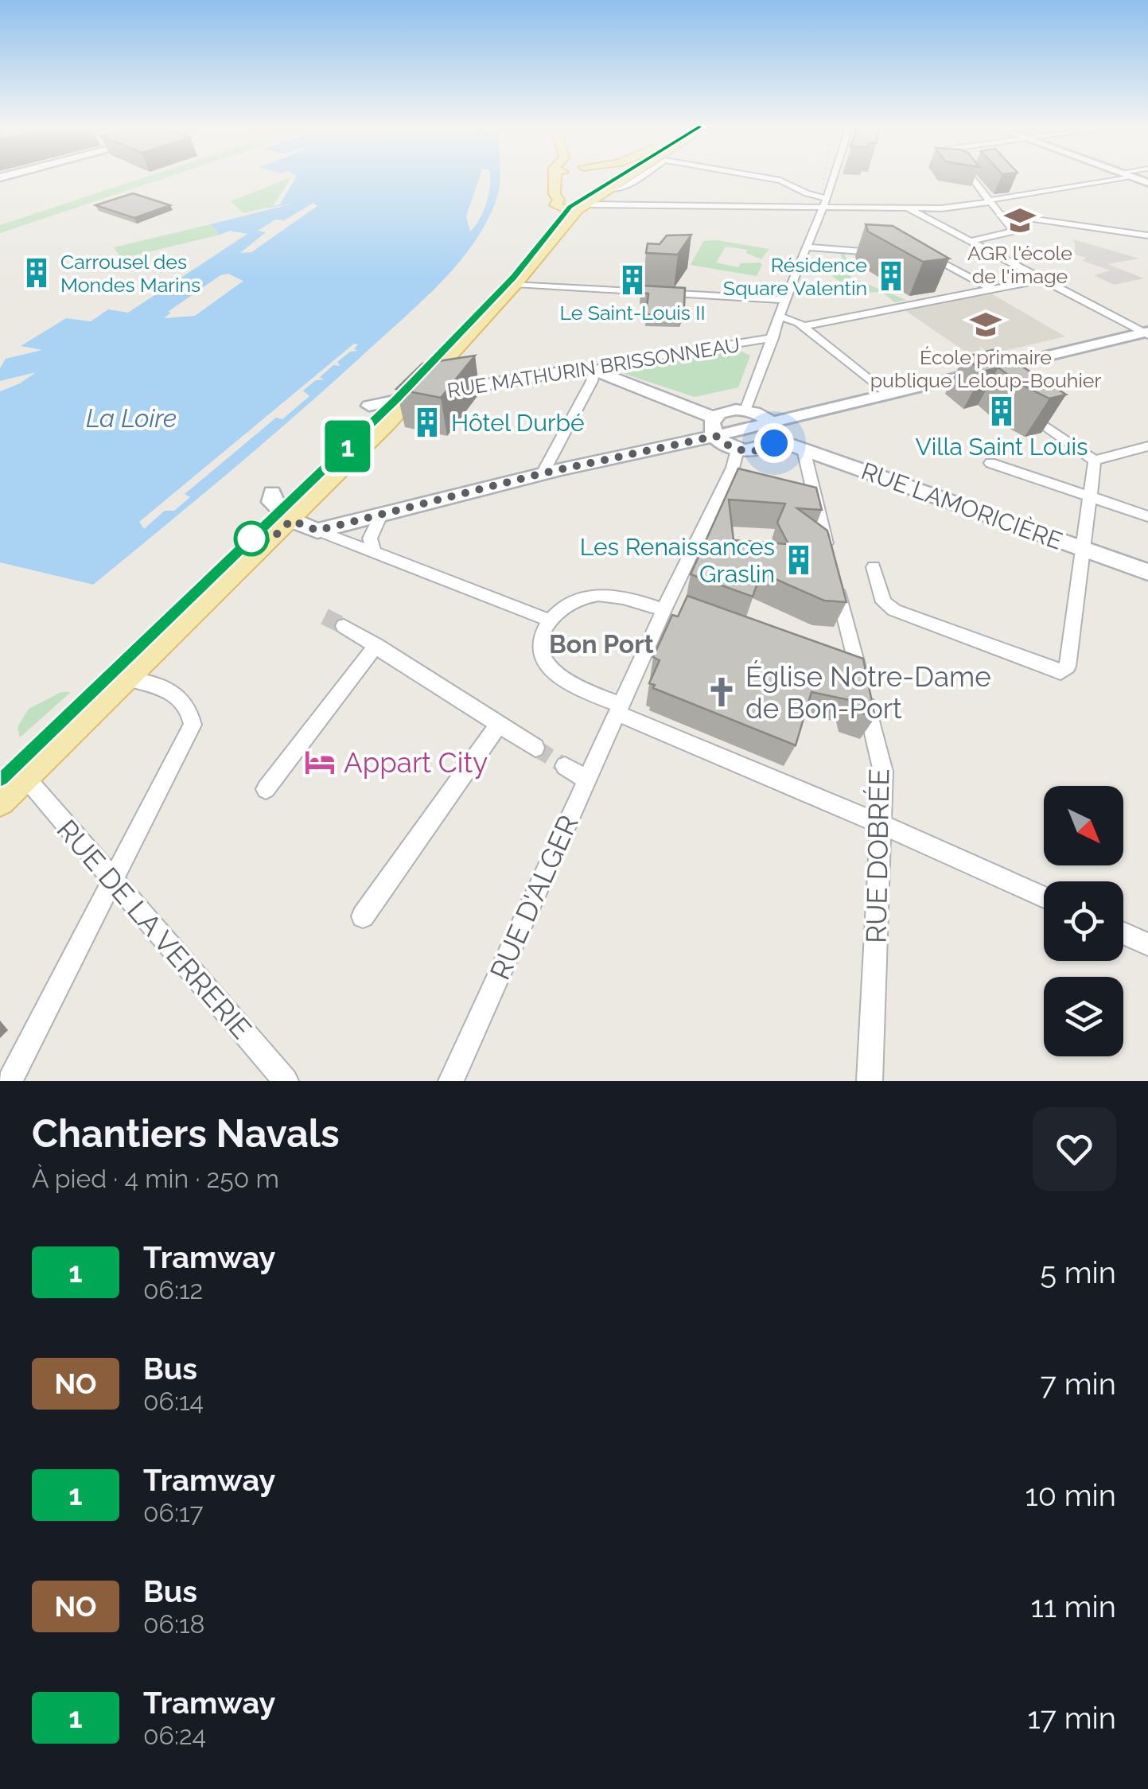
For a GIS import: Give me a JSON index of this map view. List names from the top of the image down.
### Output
{
  "streets": {
    "main road": ["RUE MATHURIN BRISSONNEAU", "RUE LAMORICIÈRE"],
    "street": ["RUE DOBRÉE", "RUE D'ALGER", "RUE DE LA VERRERIE"]
  },
  "crossings": [
    ["RUE LAMORICIÈRE", "RUE DOBRÉE"]
  ],
  "districts": ["Bon Port"],
  "water": ["La Loire"],
  "places": {
    "school or university": ["AGR l'école de l'image", "École primaire publique Leloup-Bouhier"],
    "building": [
      "Carrousel des Mondes Marins",
      "Résidence Square Valentin",
      "Le Saint-Louis II",
      "Villa Saint Louis",
      "Hôtel Durbé",
      "Les Renaissances Graslin"
    ],
    "church": ["Église Notre-Dame de Bon-Port"],
    "hotel": ["Appart City"]
  },
  "lines": ["tram line 1"],
  "north": "bottom right",
  "page": {
    "on_map": "1",
    "heading": ["Chantiers Navals", "À pied · 4 min · 250 m"],
    "list": [
      {
        "mark": "1",
        "name": "Tramway",
        "note": "06:12",
        "value": "5 min"
      },
      {
        "mark": "NO",
        "name": "Bus",
        "note": "06:14",
        "value": "7 min"
      },
      {
        "mark": "1",
        "name": "Tramway",
        "note": "06:17",
        "value": "10 min"
      },
      {
        "mark": "NO",
        "name": "Bus",
        "note": "06:18",
        "value": "11 min"
      },
      {
        "mark": "1",
        "name": "Tramway",
        "note": "06:24",
        "value": "17 min"
      }
    ]
  }
}
